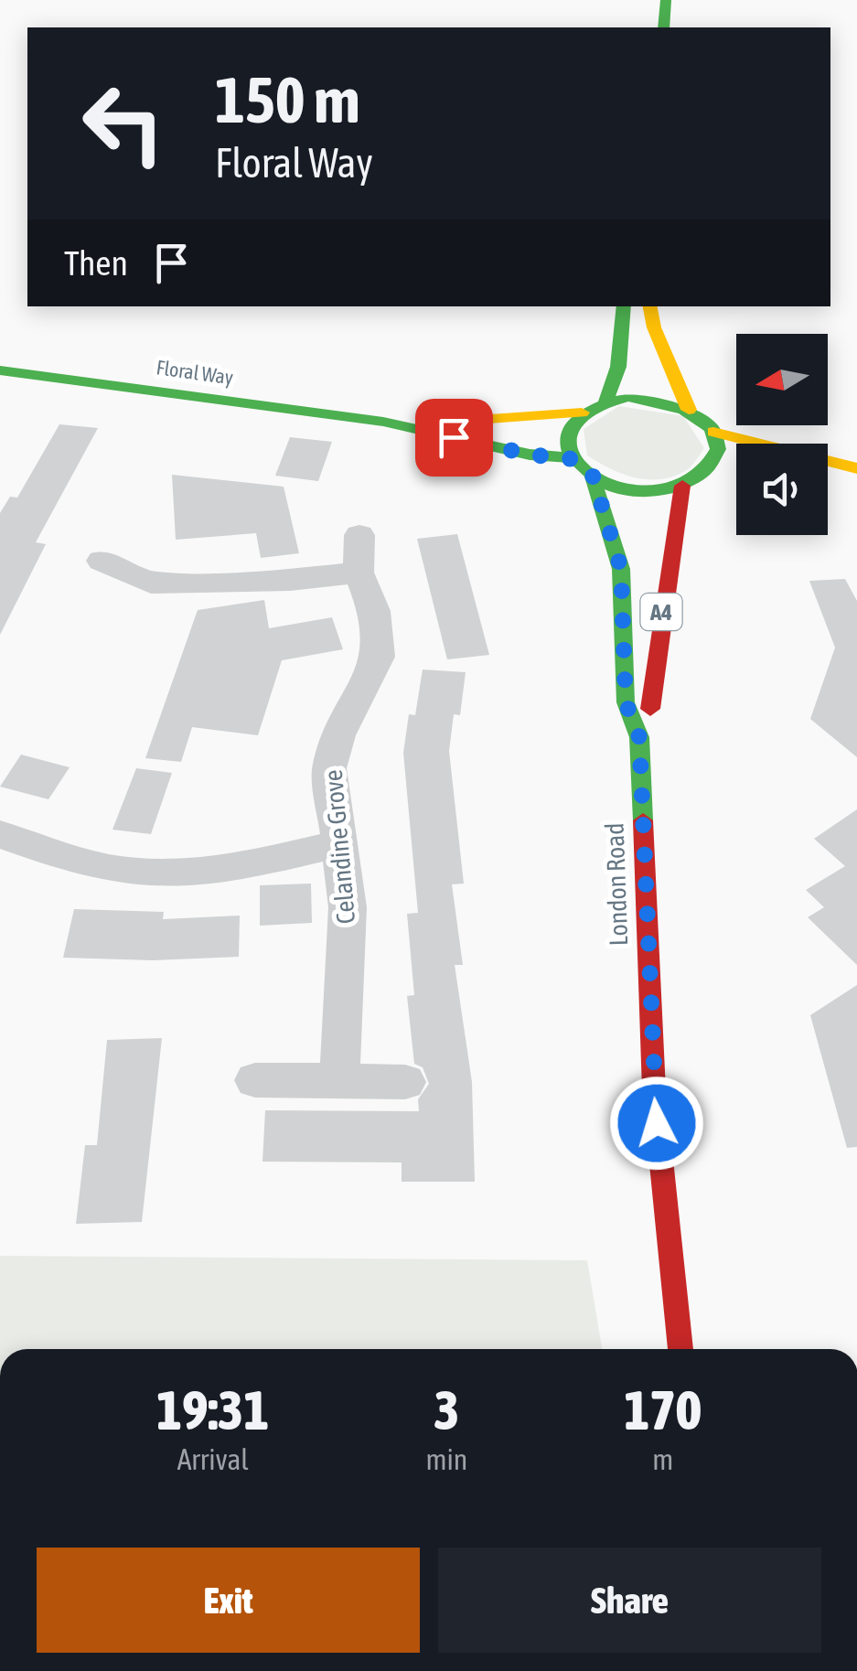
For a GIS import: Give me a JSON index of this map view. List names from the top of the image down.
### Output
{
  "streets": {
    "main road": ["Floral Way", "A4", "London Road"],
    "street": ["Celandine Grove"]
  },
  "crossings": [
    ["Floral Way", "London Road"]
  ],
  "north": "left",
  "page": {
    "turn": ["150 m", "Floral Way"],
    "then": "Then",
    "eta": [
      "19:31",
      "Arrival",
      "3",
      "min",
      "170",
      "m"
    ],
    "buttons": ["Exit", "Share"]
  }
}
